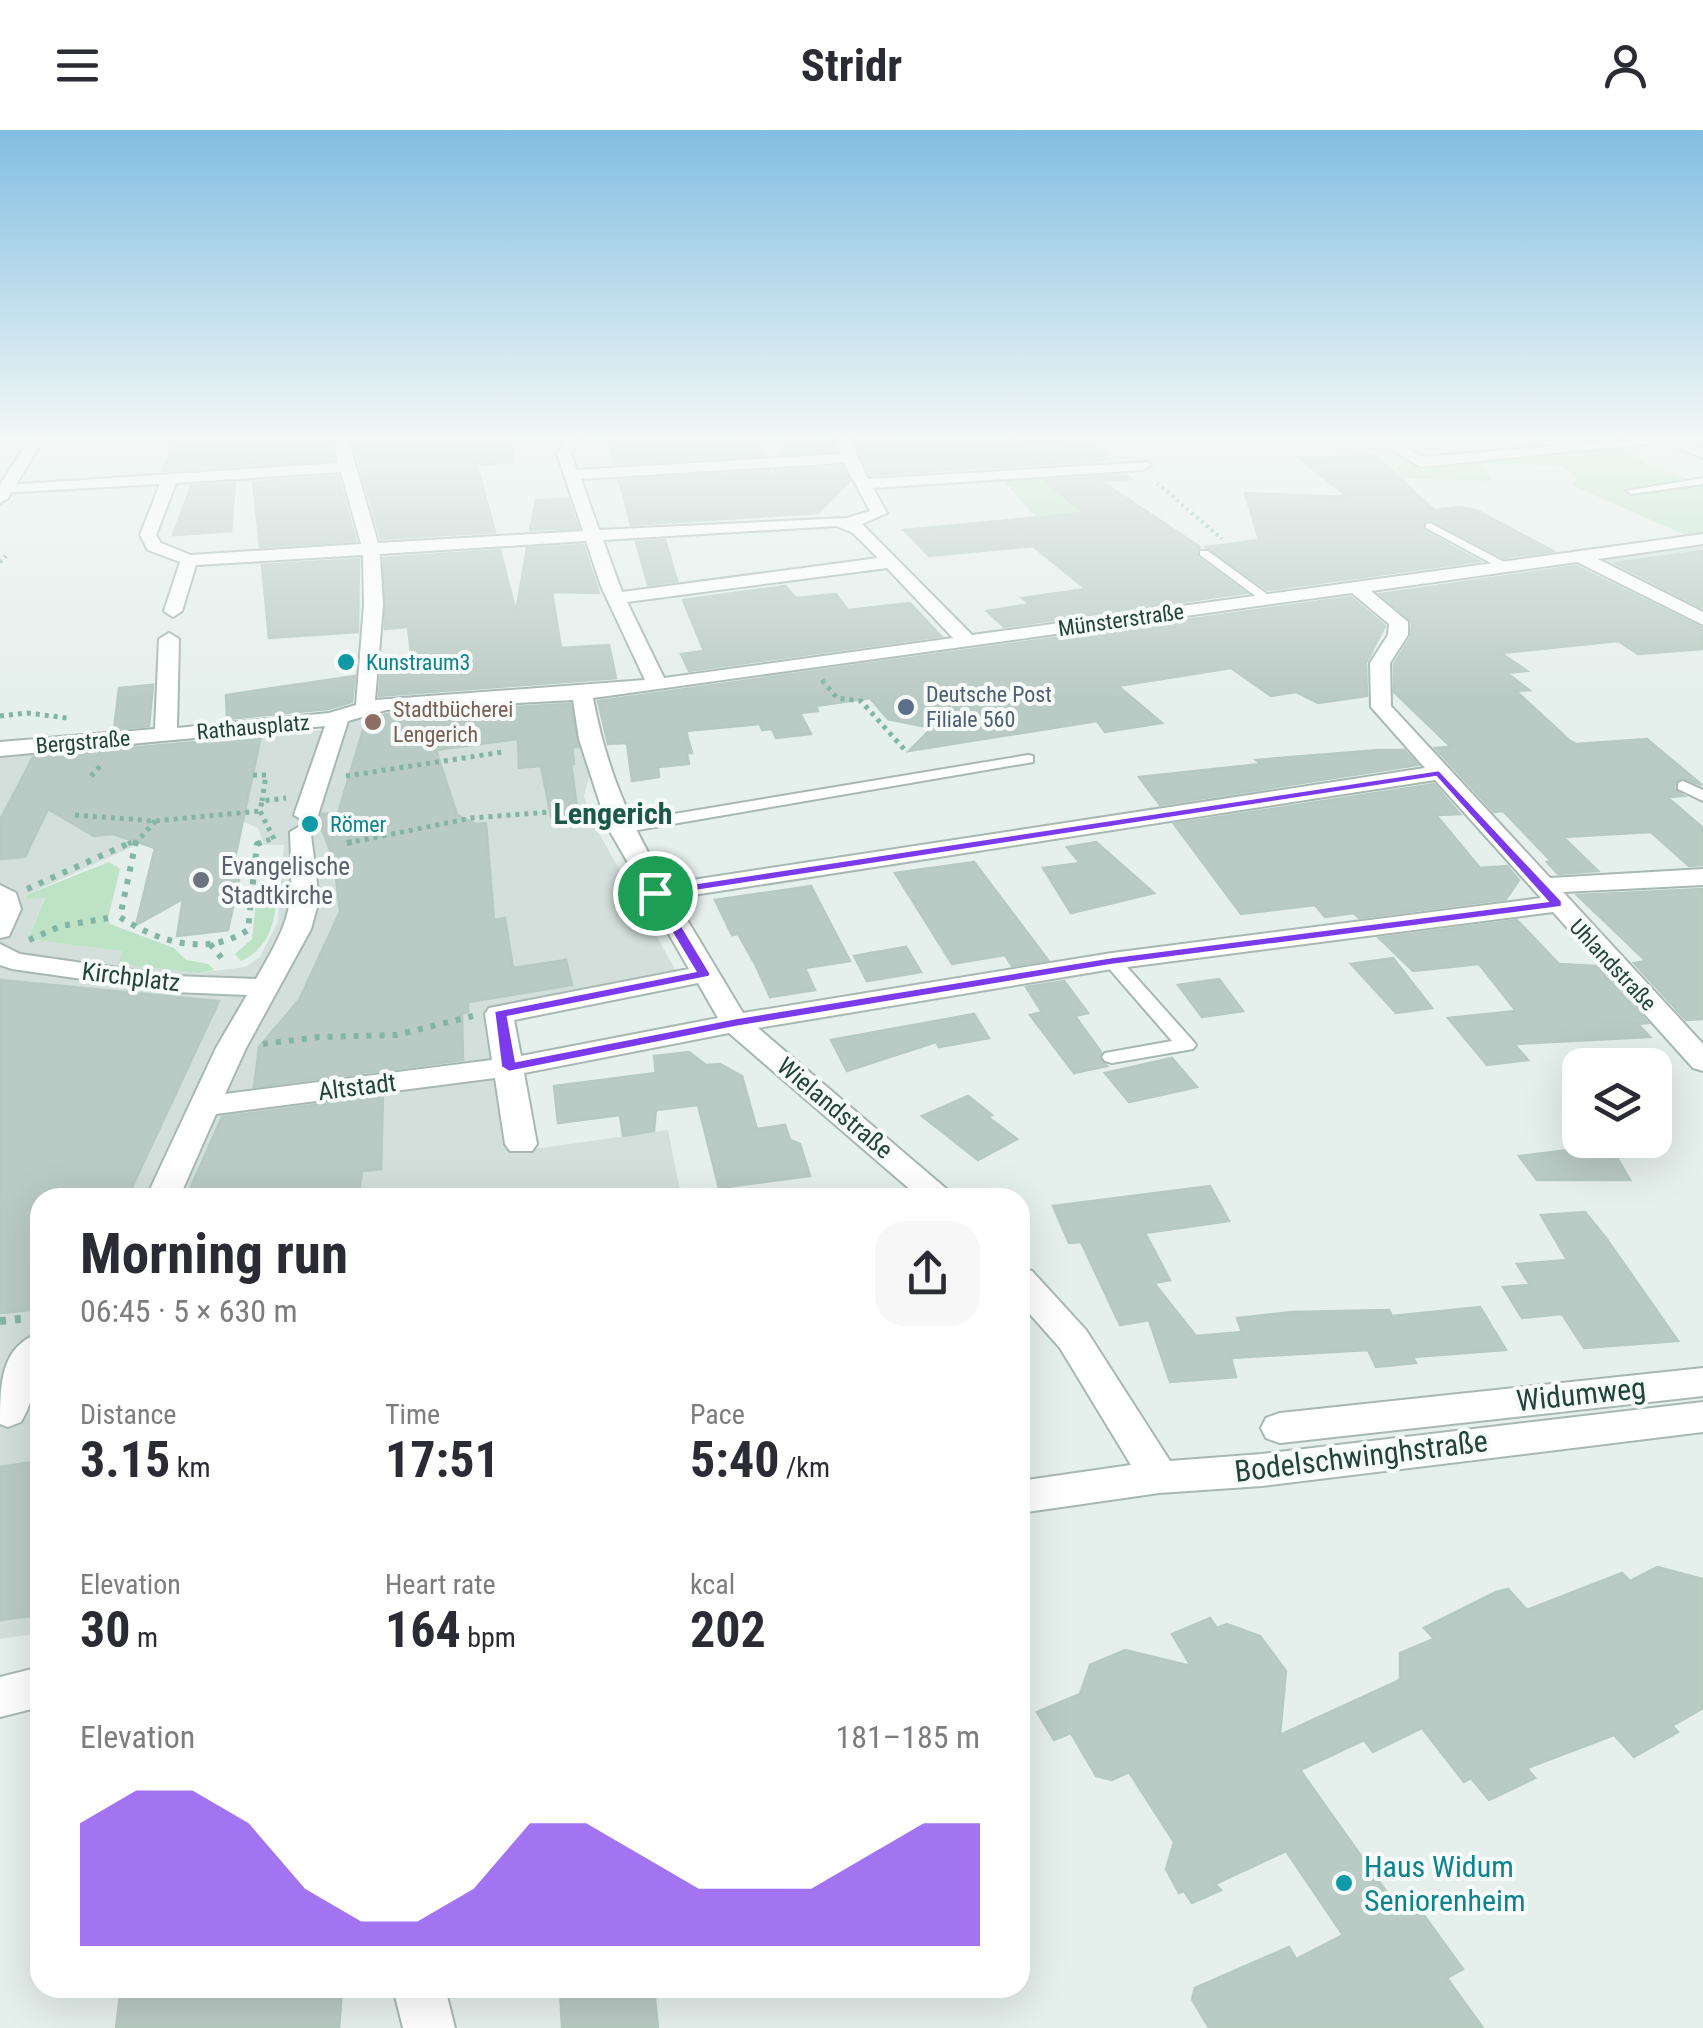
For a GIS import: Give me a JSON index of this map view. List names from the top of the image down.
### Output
{
  "streets": {
    "street": [
      "Münsterstraße",
      "Rathausplatz",
      "Bergstraße",
      "Uhlandstraße",
      "Kirchplatz",
      "Altstadt",
      "Wielandstraße",
      "Widumweg",
      "Bodelschwinghstraße"
    ]
  },
  "crossings": [
    ["Münsterstraße", "Rathausplatz"],
    ["Münsterstraße", "Uhlandstraße"],
    ["Münsterstraße", "Wielandstraße"],
    ["Rathausplatz", "Bergstraße"],
    ["Rathausplatz", "Kirchplatz"],
    ["Uhlandstraße", "Altstadt"],
    ["Altstadt", "Wielandstraße"]
  ],
  "districts": ["Lengerich"],
  "places": [
    "Kunstraum3",
    "Deutsche Post Filiale 560",
    "Stadtbücherei Lengerich",
    "Römer",
    "Evangelische Stadtkirche",
    "Haus Widum Seniorenheim"
  ],
  "page": {
    "header": "Stridr",
    "heading": ["Morning run", "06:45 · 5 × 630 m"],
    "stats": [
      ["Distance", "3.15 km"],
      ["Time", "17:51"],
      ["Pace", "5:40 /km"],
      ["Elevation", "30 m"],
      ["Heart rate", "164 bpm"],
      ["kcal", "202"]
    ],
    "chart": ["Elevation", "181–185 m"]
  }
}
